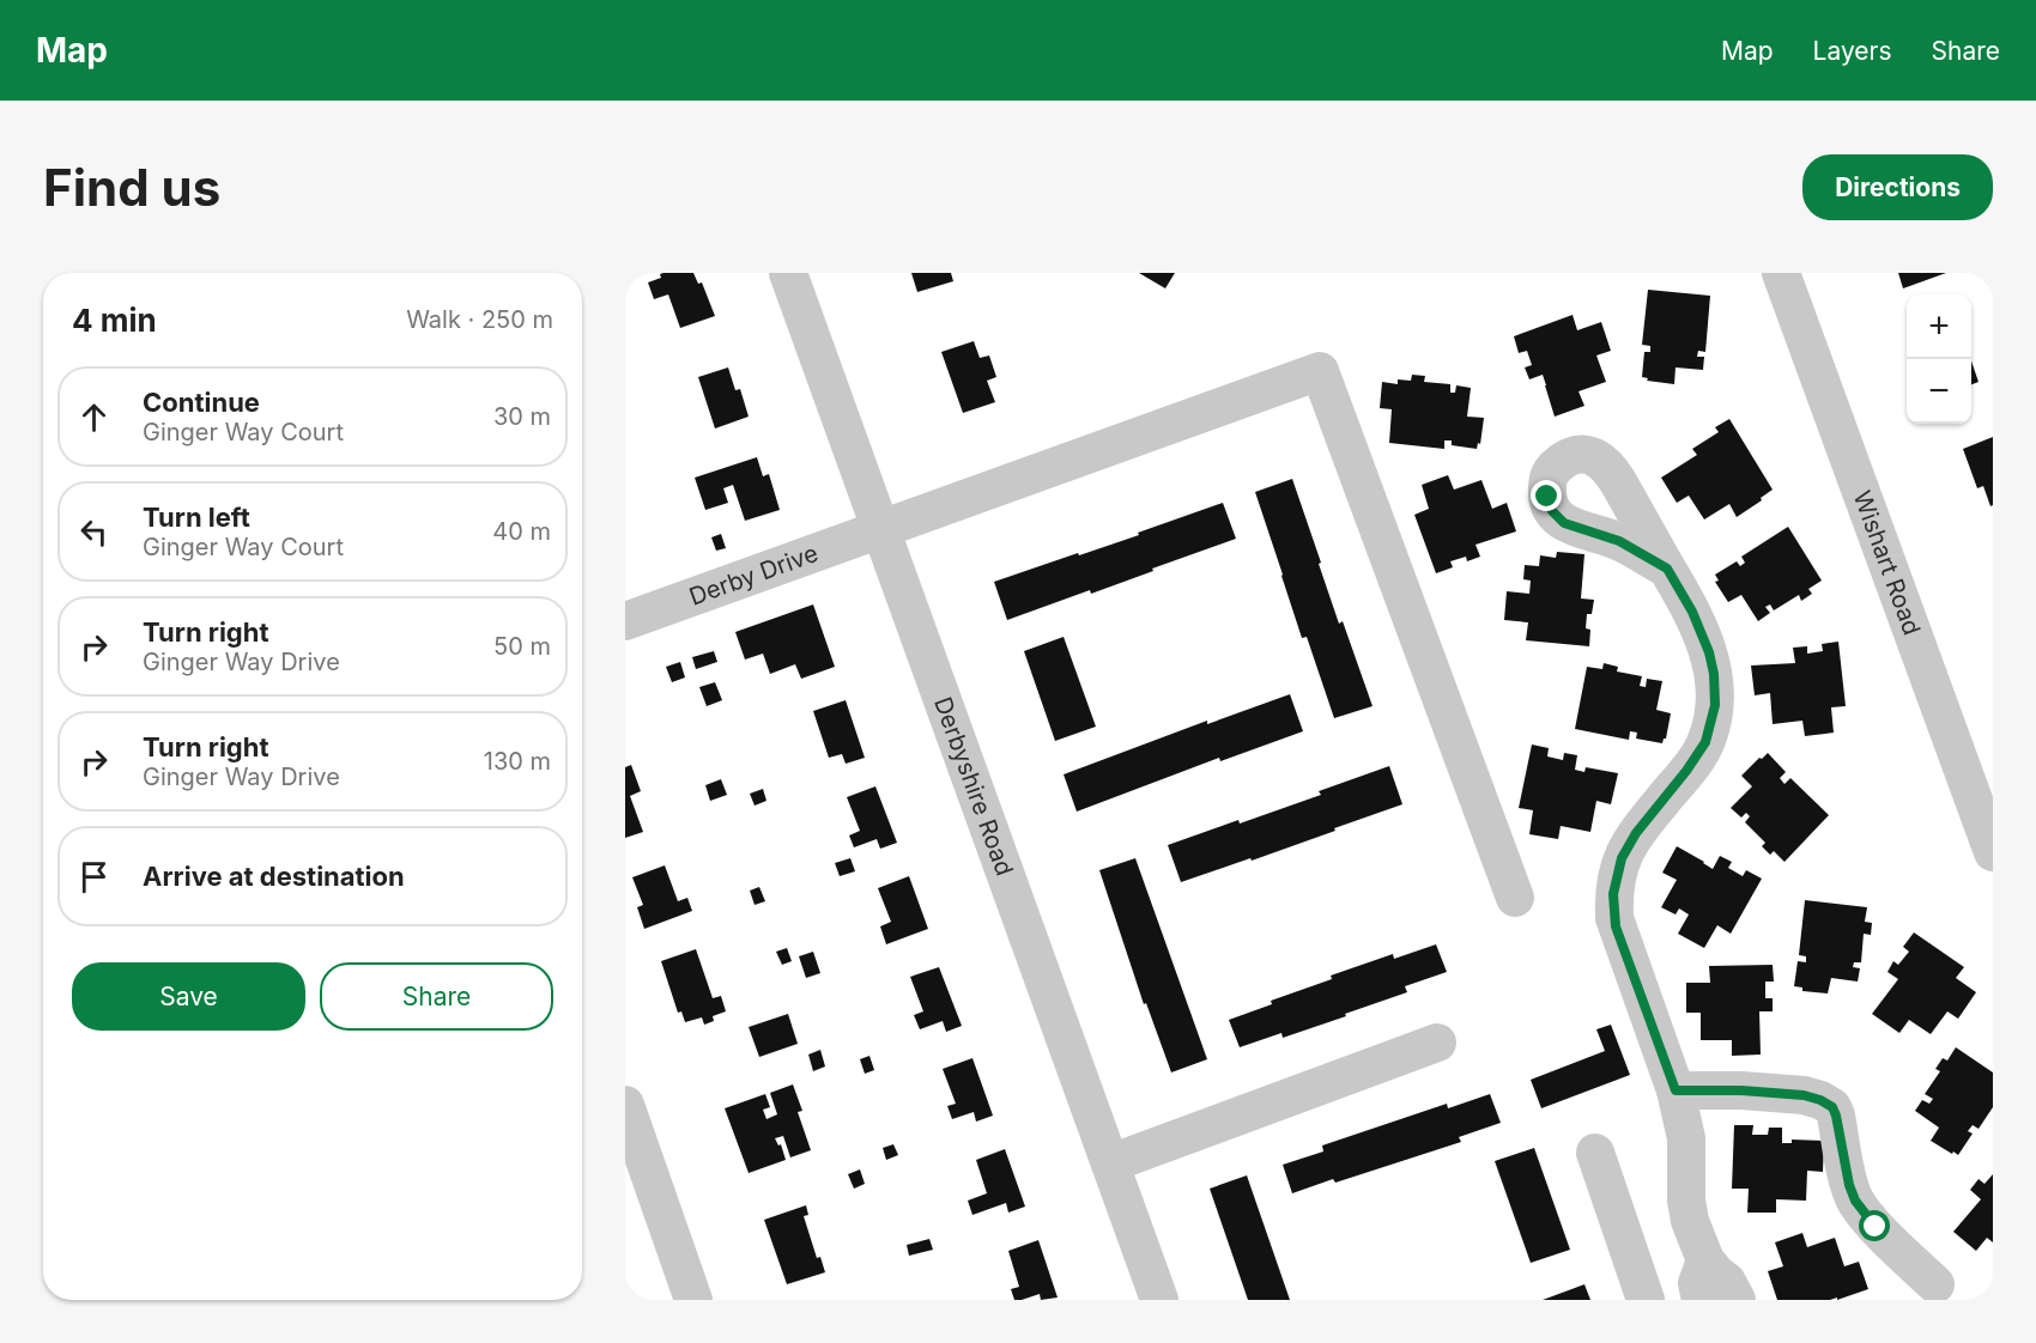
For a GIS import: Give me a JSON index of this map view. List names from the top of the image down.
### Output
{
  "streets": {
    "street": ["Wishart Road", "Derby Drive", "Derbyshire Road"]
  },
  "crossings": [
    ["Derby Drive", "Derbyshire Road"]
  ],
  "page": {
    "header": "Map",
    "nav": ["Map", "Layers", "Share"],
    "buttons": [
      "Directions",
      ["Save", "Share"]
    ],
    "title": "Find us",
    "heading": ["4 min", "Walk · 250 m"],
    "map_buttons": ["+", "−"],
    "list": [
      ["Continue", "Ginger Way Court", "30 m"],
      ["Turn left", "Ginger Way Court", "40 m"],
      ["Turn right", "Ginger Way Drive", "50 m"],
      ["Turn right", "Ginger Way Drive", "130 m"],
      "Arrive at destination"
    ]
  }
}
